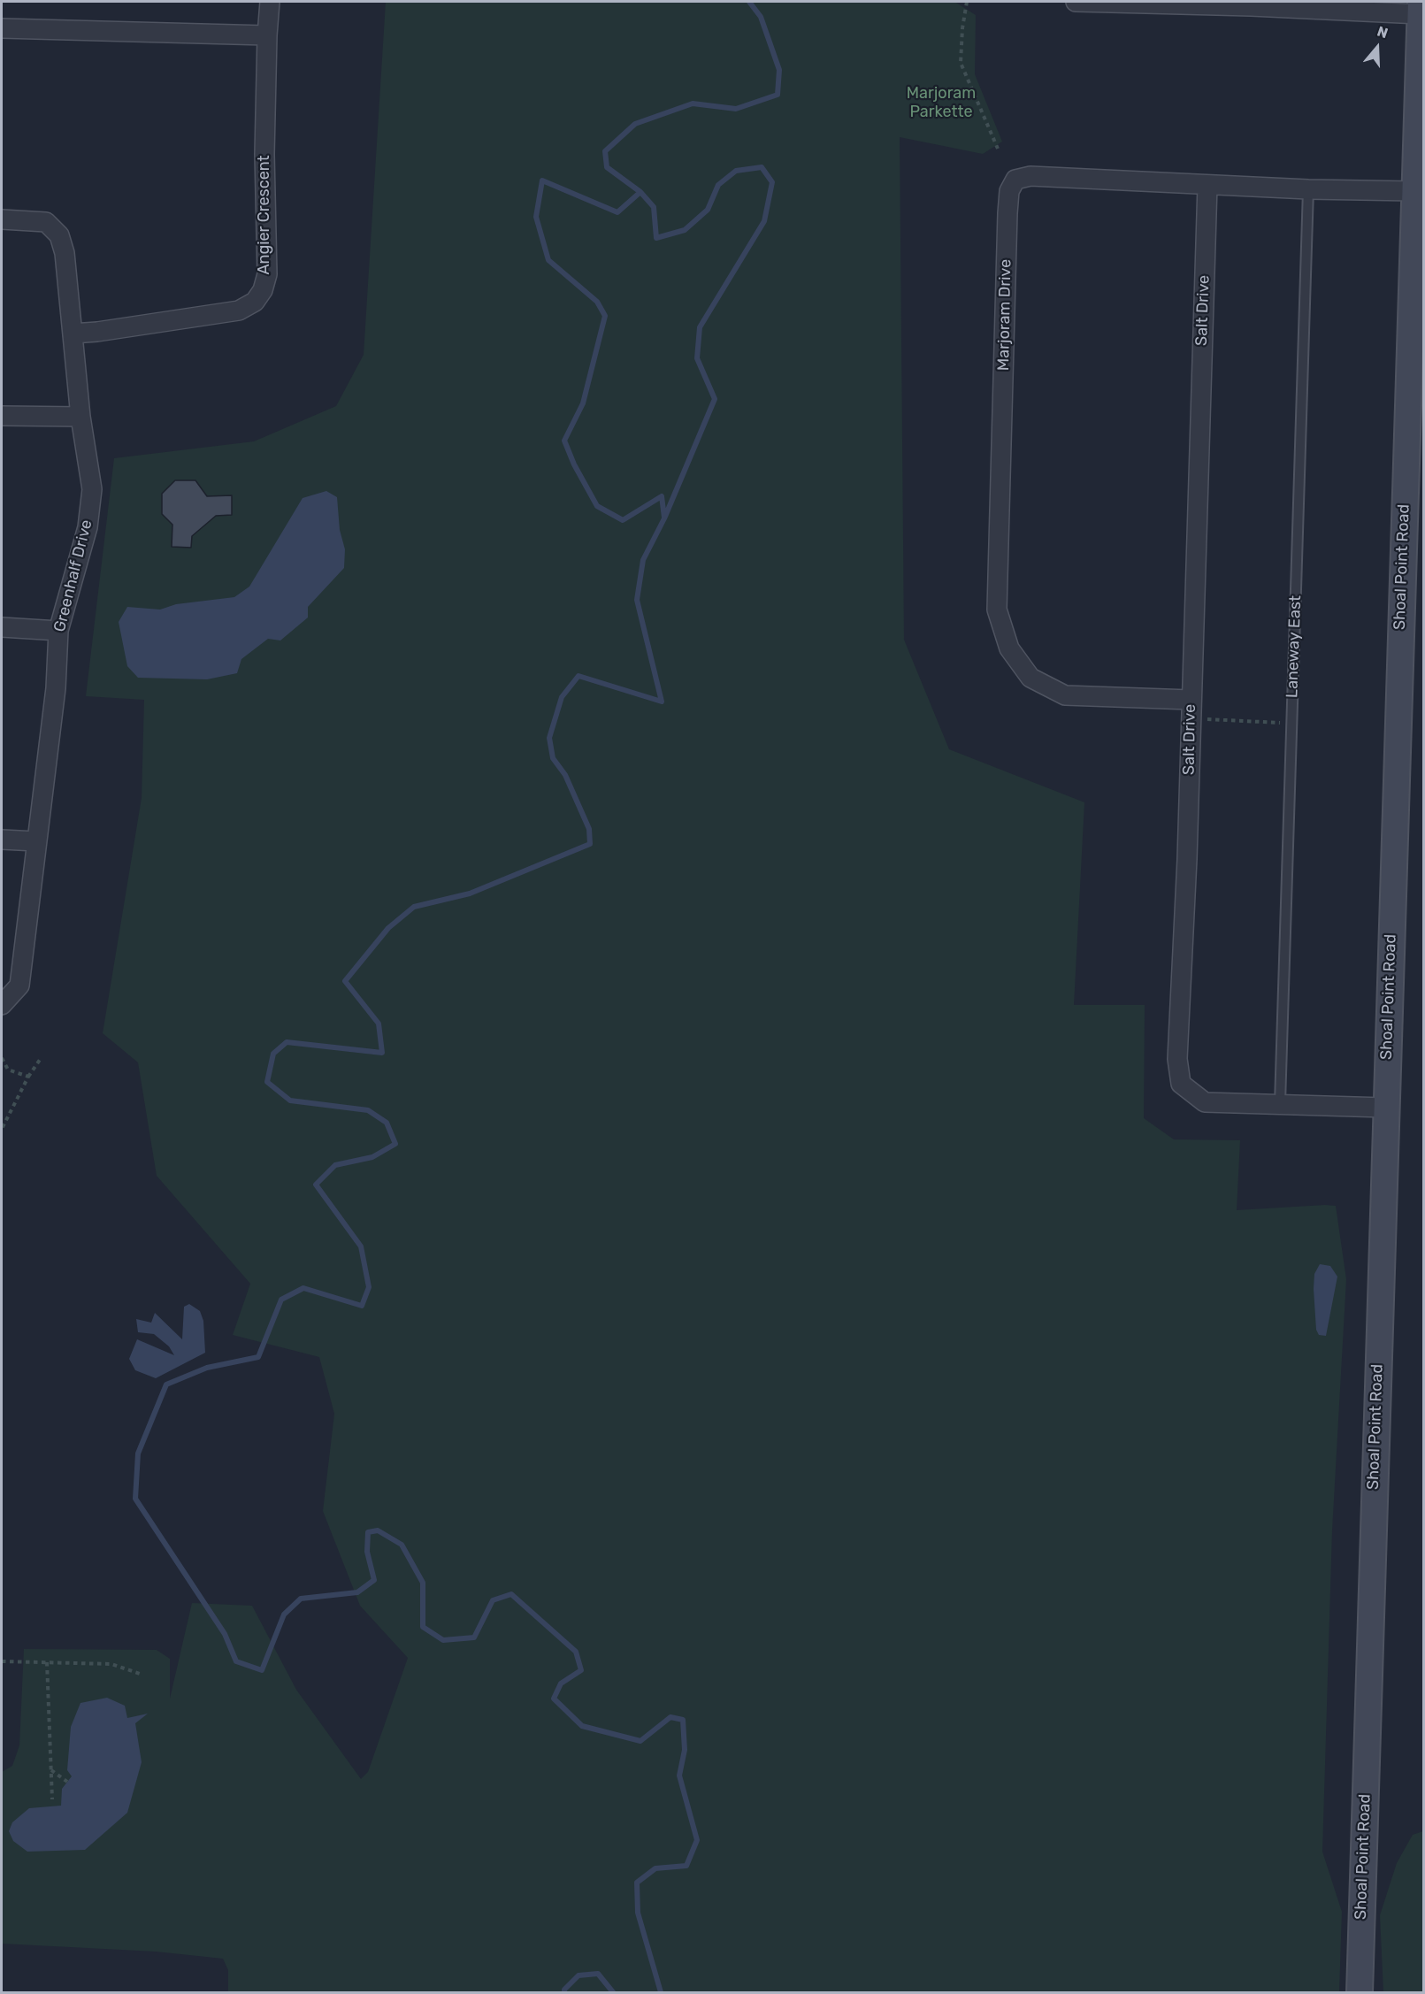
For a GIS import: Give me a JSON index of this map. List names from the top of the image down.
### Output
{
  "streets": {
    "street": [
      "Angier Crescent",
      "Salt Drive",
      "Marjoram Drive",
      "Shoal Point Road",
      "Greenhalf Drive"
    ],
    "lane": ["Laneway East"]
  },
  "crossings": [
    ["Angier Crescent", "Greenhalf Drive"],
    ["Salt Drive", "Marjoram Drive"],
    ["Salt Drive", "Shoal Point Road"],
    ["Salt Drive", "Laneway East"],
    ["Marjoram Drive", "Shoal Point Road"],
    ["Marjoram Drive", "Laneway East"]
  ],
  "parks": ["Marjoram Parkette"],
  "north": "top"
}
